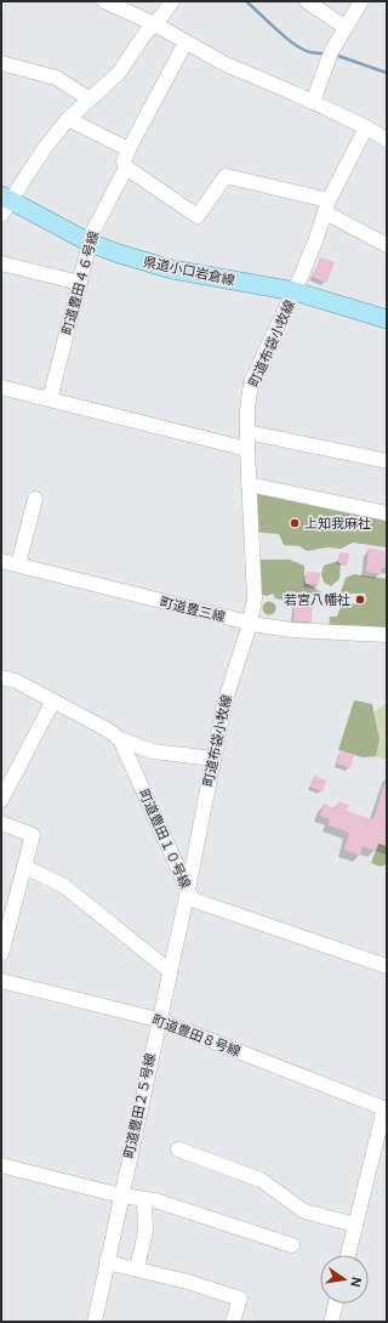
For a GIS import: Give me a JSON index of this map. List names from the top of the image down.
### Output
{
  "streets": {
    "main road": ["県道小口岩倉線"],
    "street": [
      "町道豊田４６号線",
      "町道布袋小牧線",
      "町道豊三線",
      "町道豊田１０号線",
      "町道豊田８号線",
      "町道豊田２５号線"
    ]
  },
  "crossings": [
    ["県道小口岩倉線", "町道豊田４６号線"],
    ["県道小口岩倉線", "町道布袋小牧線"],
    ["町道布袋小牧線", "町道豊三線"],
    ["町道布袋小牧線", "町道豊田１０号線"],
    ["町道布袋小牧線", "町道豊田２５号線"],
    ["町道豊田１０号線", "町道豊田２５号線"],
    ["町道豊田８号線", "町道豊田２５号線"]
  ],
  "places": ["上知我麻社", "若宮八幡社"],
  "north": "right"
}
